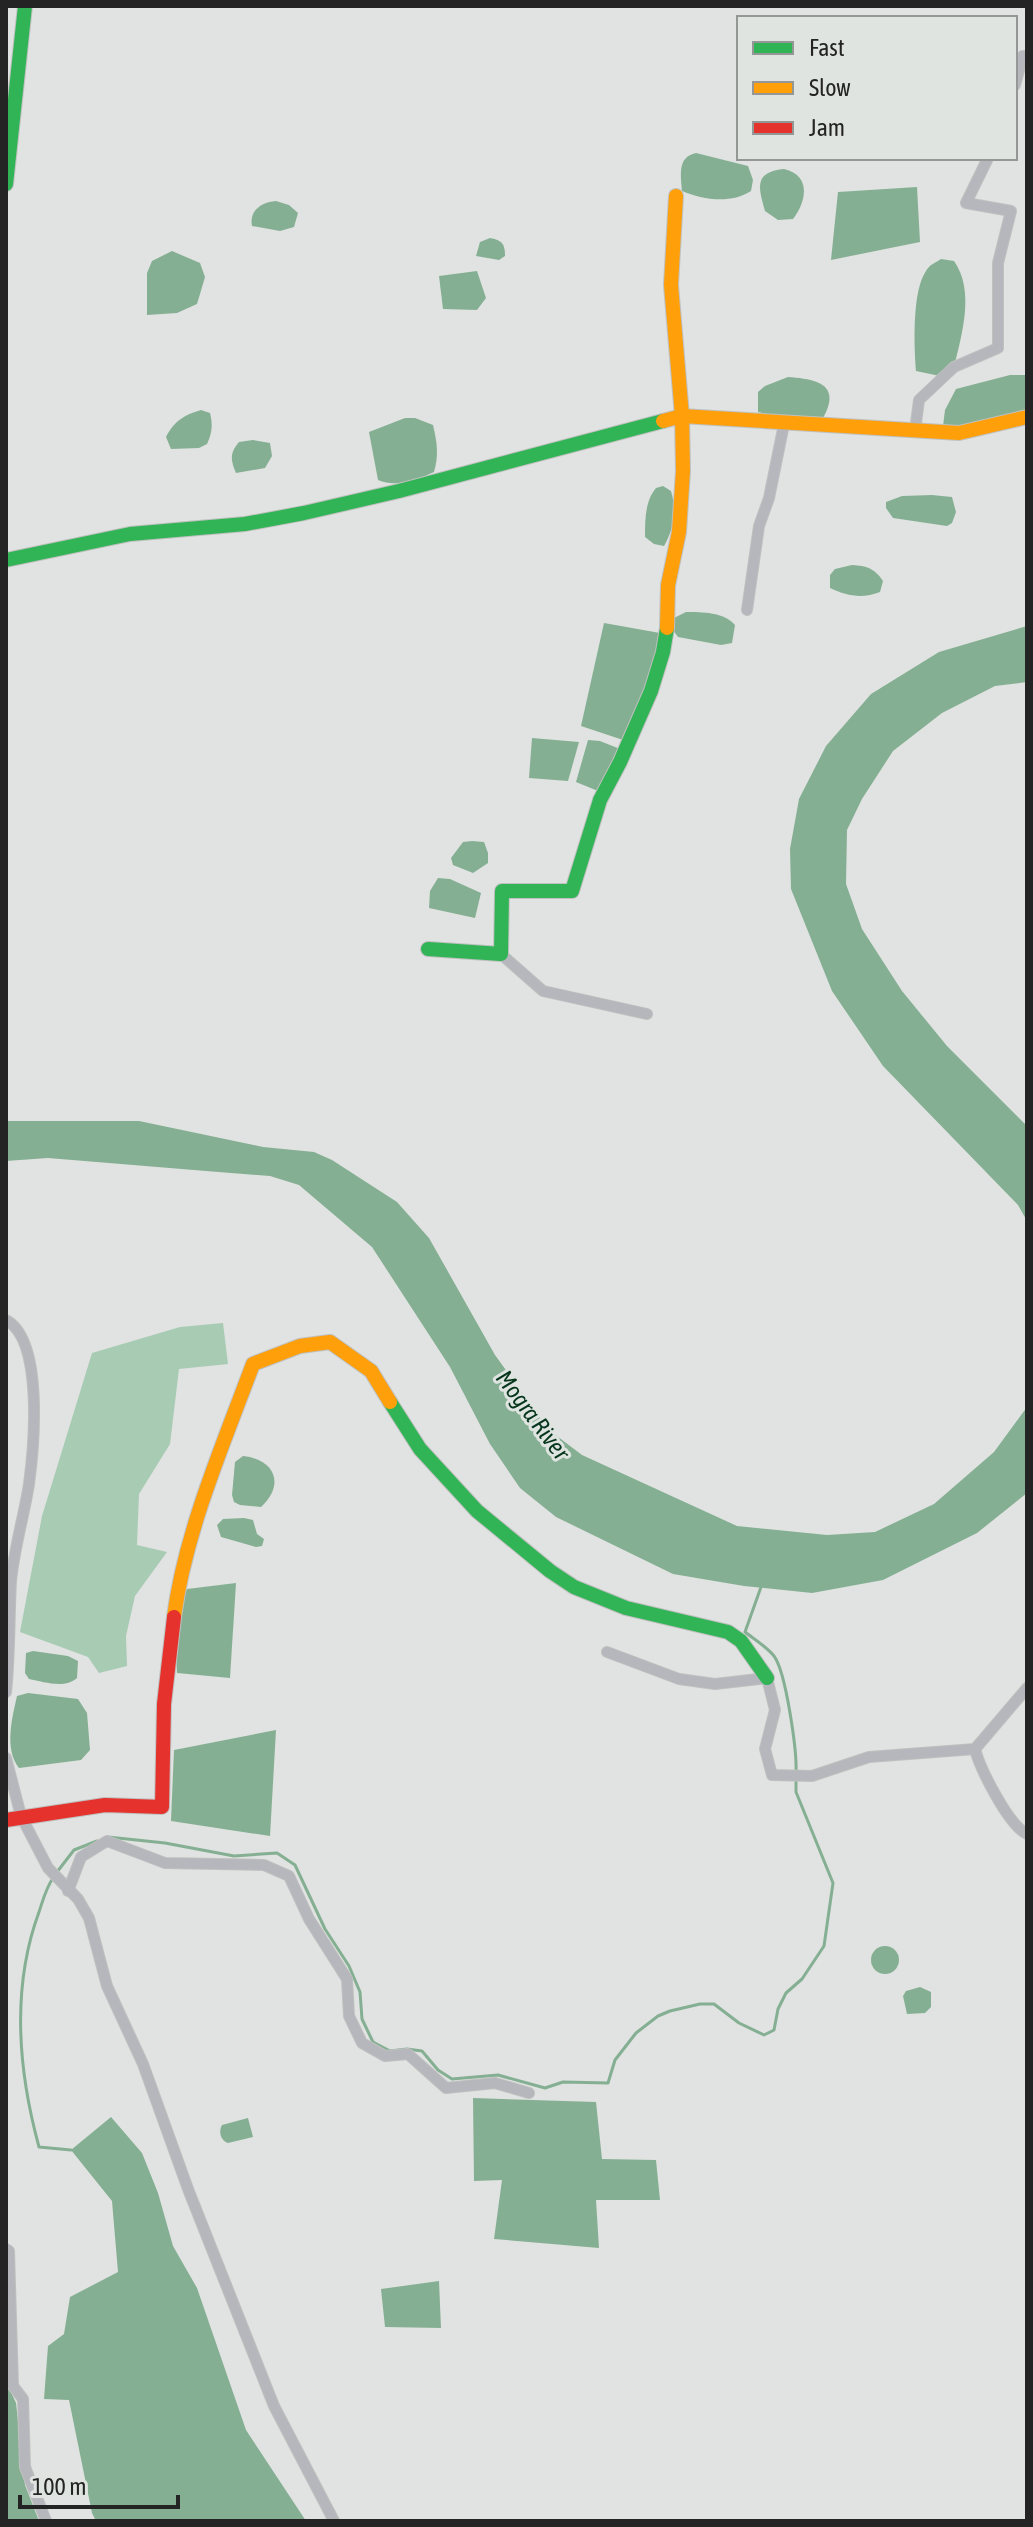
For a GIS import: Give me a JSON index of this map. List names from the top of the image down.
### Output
{
  "water": ["Mogra River"],
  "legend": ["Fast", "Slow", "Jam"],
  "scale_bar": "100 m"
}
